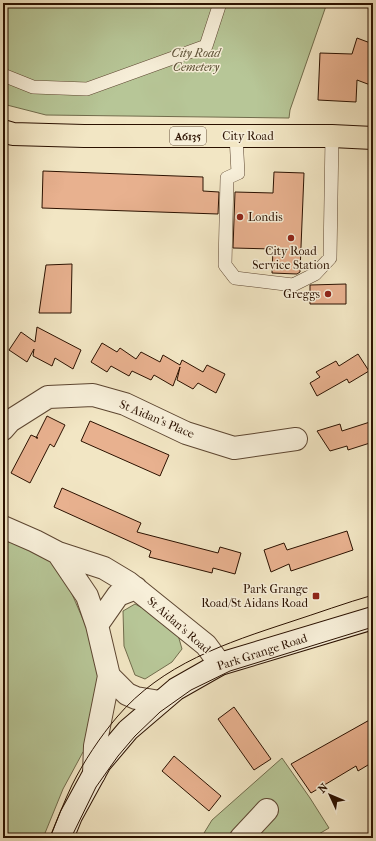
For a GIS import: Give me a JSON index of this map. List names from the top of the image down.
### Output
{
  "streets": {
    "main road": ["A6135", "City Road"],
    "street": ["St Aidan's Place", "St Aidan's Road", "Park Grange Road"]
  },
  "crossings": [
    ["St Aidan's Road", "Park Grange Road"]
  ],
  "parks": ["City Road Cemetery"],
  "places": {
    "other": ["Londis", "City Road Service Station", "Greggs"],
    "transit": ["Park Grange Road/St Aidans Road"]
  },
  "north": "top left"
}
